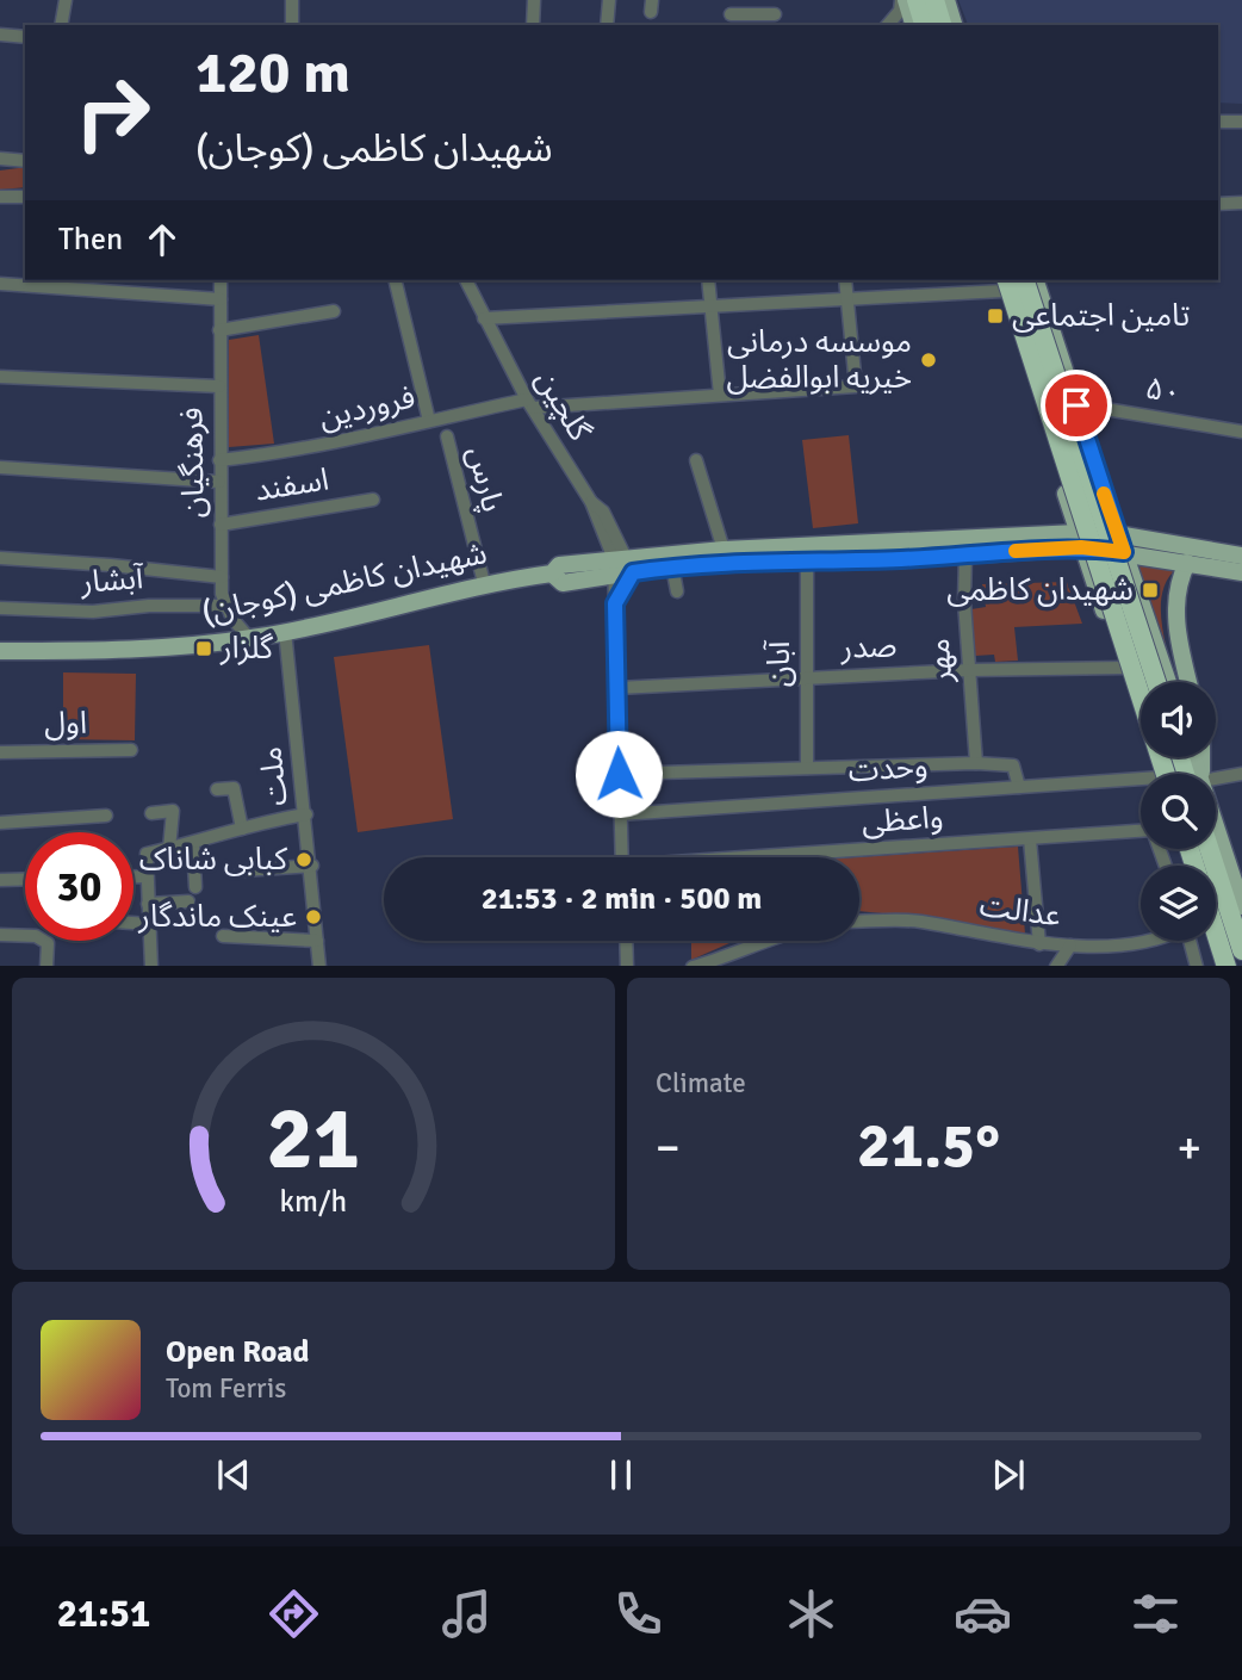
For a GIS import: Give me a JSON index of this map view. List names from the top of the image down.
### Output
{
  "streets": {
    "main road": ["شهیدان کاظمی (کوجان)"],
    "street": [
      "۵۰",
      "گلچین",
      "فروردین",
      "فرهنگیان",
      "پارس",
      "اسفند",
      "آبشار",
      "صدر",
      "مهر",
      "آبان",
      "اول",
      "وحدت",
      "ملت",
      "واعظی",
      "عدالت"
    ]
  },
  "crossings": [
    ["گلچین", "فروردین"],
    ["گلچین", "شهیدان کاظمی (کوجان)"],
    ["فروردین", "فرهنگیان"],
    ["فروردین", "پارس"],
    ["فرهنگیان", "اسفند"],
    ["فرهنگیان", "آبشار"],
    ["فرهنگیان", "شهیدان کاظمی (کوجان)"],
    ["پارس", "شهیدان کاظمی (کوجان)"],
    ["شهیدان کاظمی (کوجان)", "مهر"],
    ["شهیدان کاظمی (کوجان)", "آبان"],
    ["شهیدان کاظمی (کوجان)", "ملت"],
    ["صدر", "مهر"],
    ["صدر", "آبان"]
  ],
  "places": {
    "transit": ["تامین اجتماعی", "شهیدان کاظمی", "گلزار"],
    "other": ["موسسه درمانی خیریه ابوالفضل", "کبابی شاناک", "عینک ماندگار"]
  },
  "page": {
    "turn": ["120 m", "شهیدان کاظمی (کوجان)"],
    "then": "Then",
    "limit": "30",
    "trip": "21:53 · 2 min · 500 m",
    "tile": "Climate",
    "heat": ["−", "21.5°", "+"],
    "song": ["Open Road", "Tom Ferris"],
    "tabs": "21:51",
    "gauge": ["21", "km/h"]
  }
}
